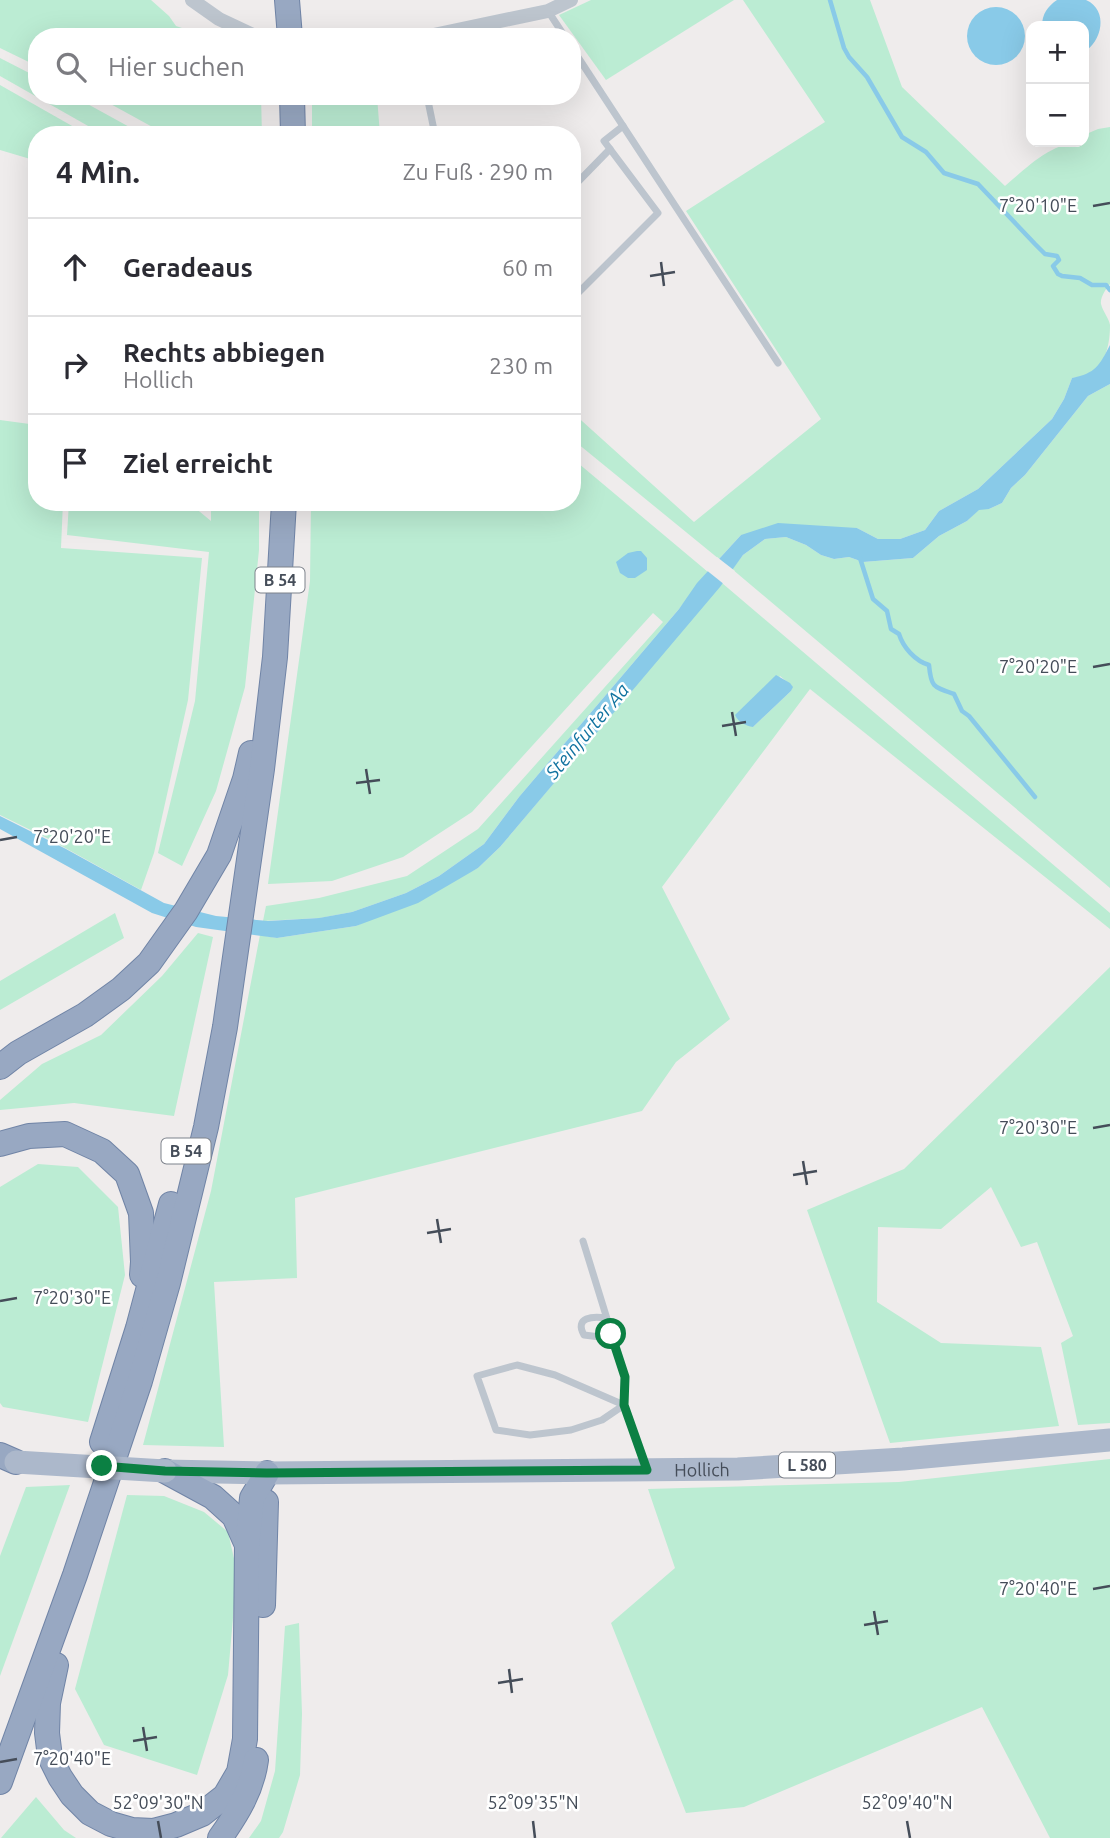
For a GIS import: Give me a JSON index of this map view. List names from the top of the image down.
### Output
{
  "streets": {
    "highway": ["B 54"],
    "main road": ["L 580", "Hollich"]
  },
  "water": ["Steinfurter Aa"],
  "page": {
    "map_buttons": ["+", "−"],
    "search": "Hier suchen",
    "heading": ["4 Min.", "Zu Fuß · 290 m"],
    "list": [
      ["Geradeaus", "60 m"],
      ["Rechts abbiegen", "Hollich", "230 m"],
      "Ziel erreicht"
    ]
  },
  "coordinates": [
    "7°20'10\"E",
    "7°20'20\"E",
    "7°20'30\"E",
    "7°20'40\"E",
    "52°09'30\"N",
    "52°09'35\"N",
    "52°09'40\"N"
  ]
}
